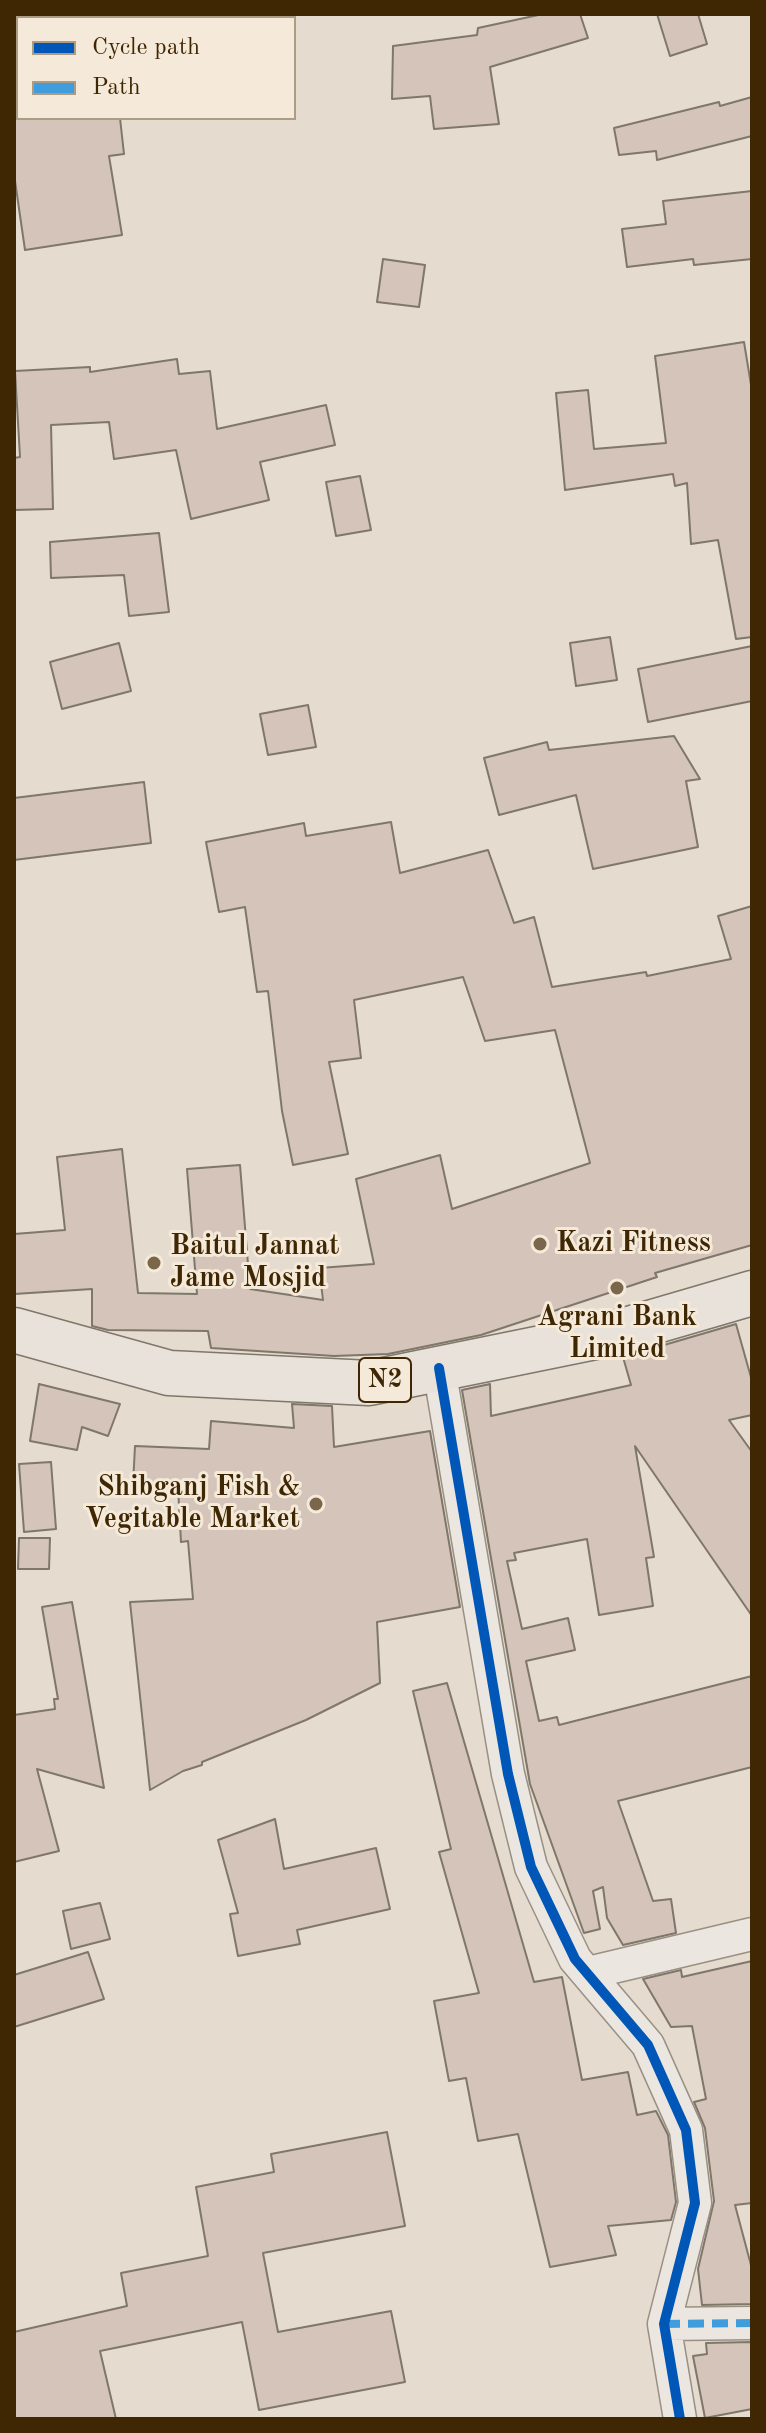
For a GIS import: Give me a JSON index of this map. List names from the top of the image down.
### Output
{
  "streets": {
    "highway": ["N2"]
  },
  "places": [
    "Kazi Fitness",
    "Baitul Jannat Jame Mosjid",
    "Agrani Bank Limited",
    "Shibganj Fish & Vegitable Market"
  ],
  "legend": ["Cycle path", "Path"]
}
